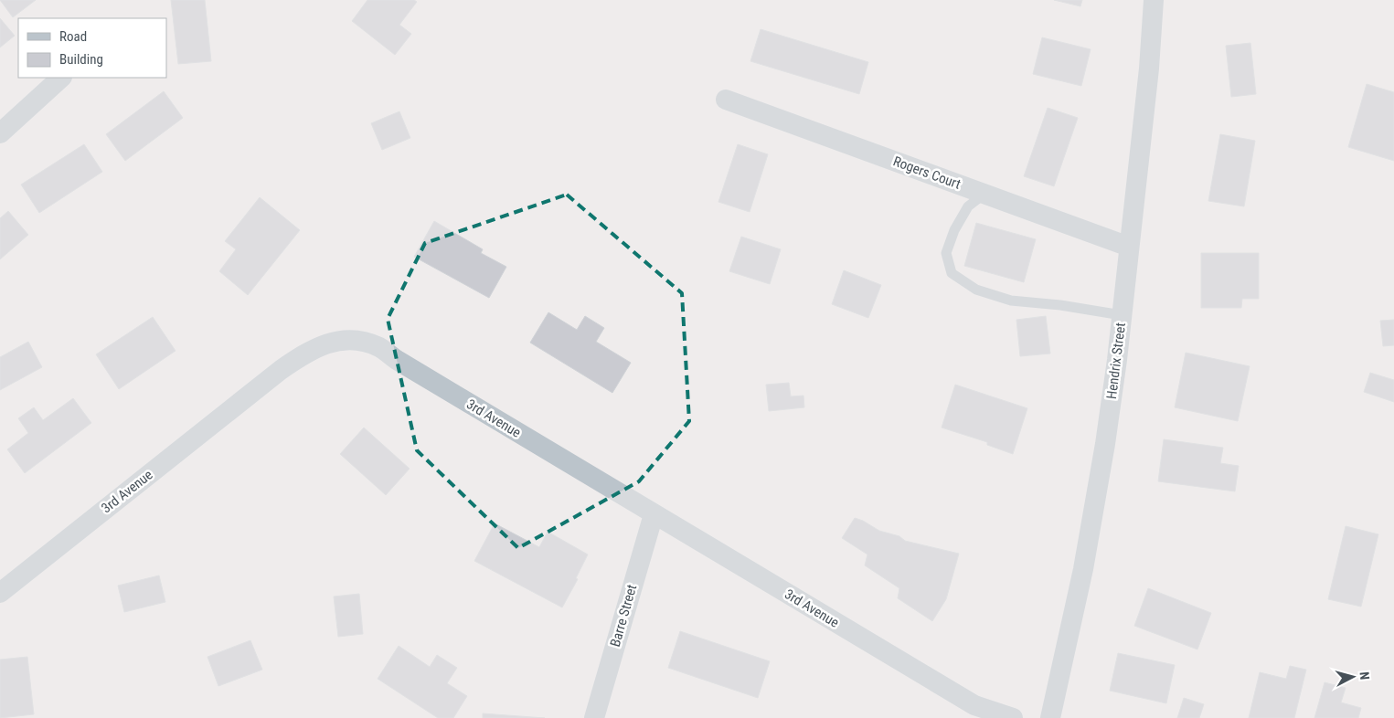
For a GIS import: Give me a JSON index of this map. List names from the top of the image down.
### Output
{
  "streets": {
    "street": [
      "Rogers Court",
      "Hendrix Street",
      "3rd Avenue",
      "Barre Street"
    ]
  },
  "crossings": [
    ["Rogers Court", "Hendrix Street"],
    ["3rd Avenue", "Barre Street"]
  ],
  "legend": ["Road", "Building"],
  "north": "right"
}
